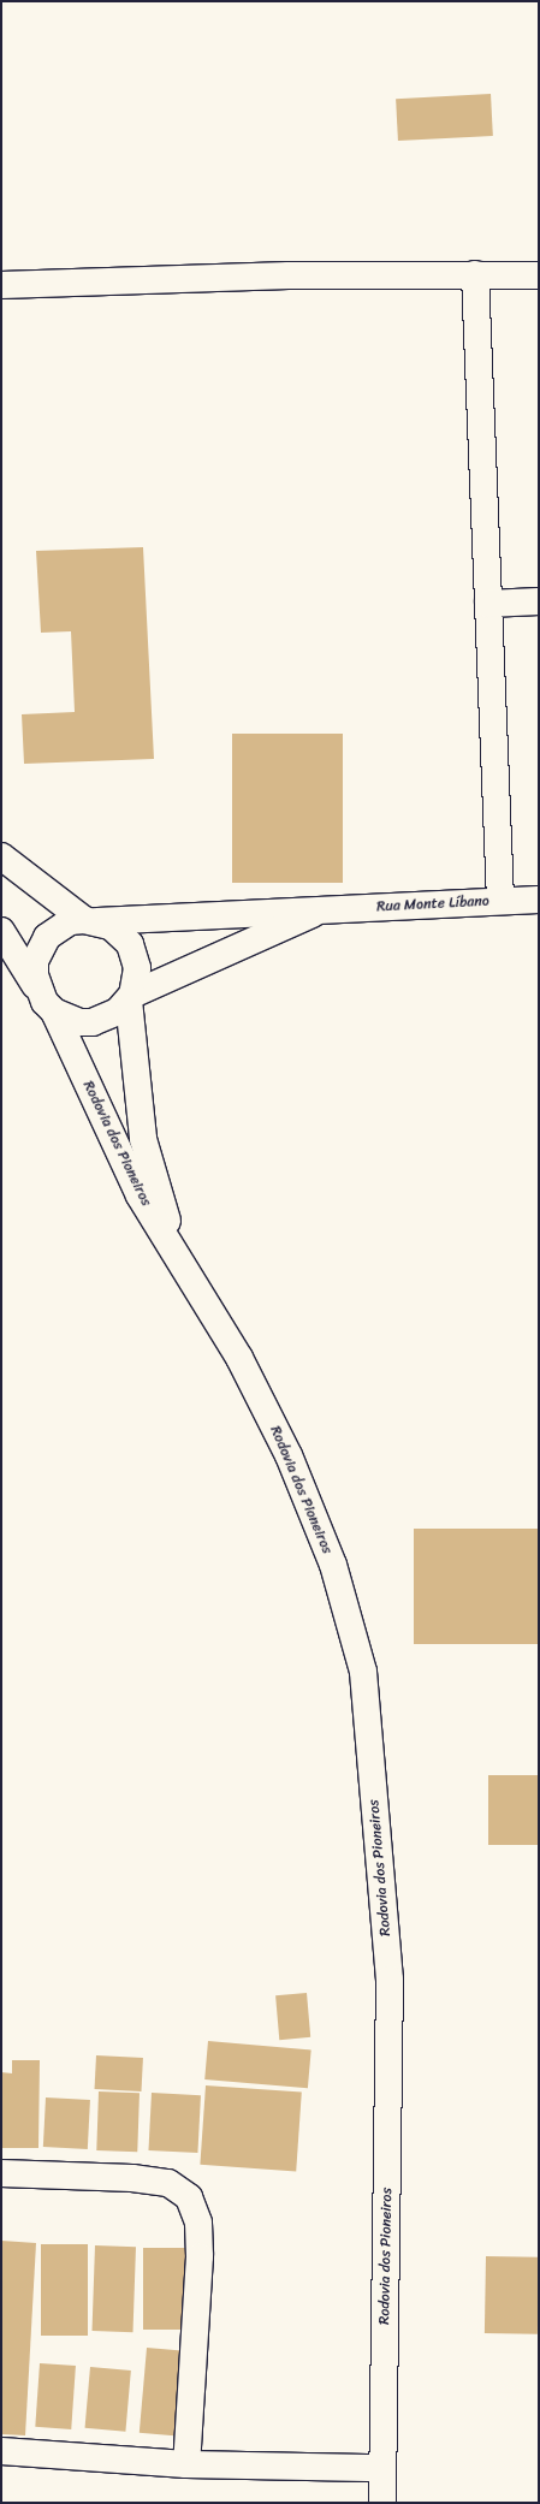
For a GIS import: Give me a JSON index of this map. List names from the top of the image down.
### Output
{
  "streets": {
    "street": ["Rua Monte Líbano", "Rodovia dos Pioneiros"]
  },
  "crossings": [
    ["Rua Monte Líbano", "Rodovia dos Pioneiros"]
  ]
}
